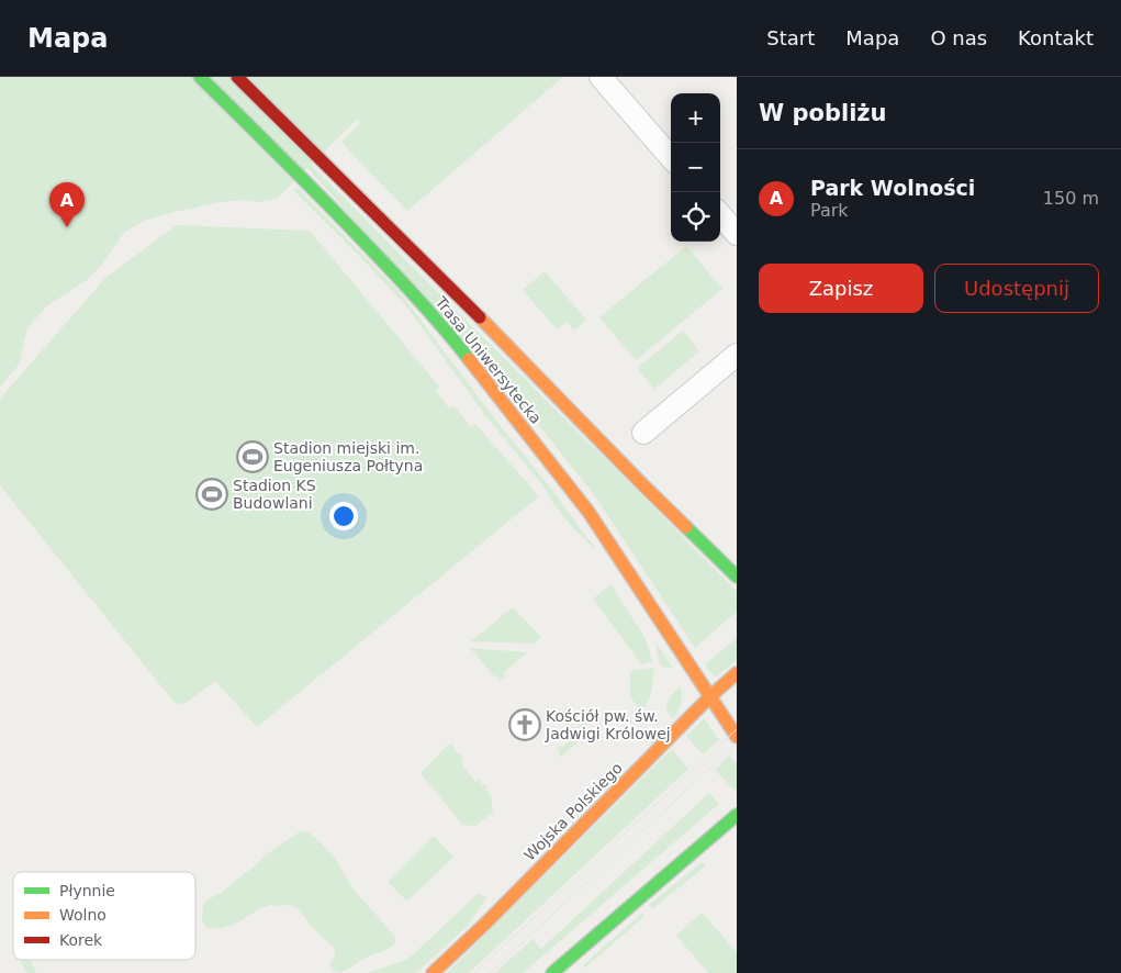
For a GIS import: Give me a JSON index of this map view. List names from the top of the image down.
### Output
{
  "streets": {
    "main road": ["Trasa Uniwersytecka", "Wojska Polskiego"]
  },
  "crossings": [
    ["Trasa Uniwersytecka", "Wojska Polskiego"]
  ],
  "places": {
    "sports": ["Stadion miejski im. Eugeniusza Połtyna", "Stadion KS Budowlani"],
    "church": ["Kościół pw. św. Jadwigi Królowej"]
  },
  "legend": ["Płynnie", "Wolno", "Korek"],
  "page": {
    "header": "Mapa",
    "nav": [
      "Start",
      "Mapa",
      "O nas",
      "Kontakt"
    ],
    "heading": "W pobliżu",
    "map_buttons": ["+", "−"],
    "list": [
      {
        "mark": "A",
        "name": "Park Wolności",
        "note": "Park",
        "value": "150 m"
      }
    ],
    "pins": "A",
    "buttons": ["Zapisz", "Udostępnij"]
  }
}
